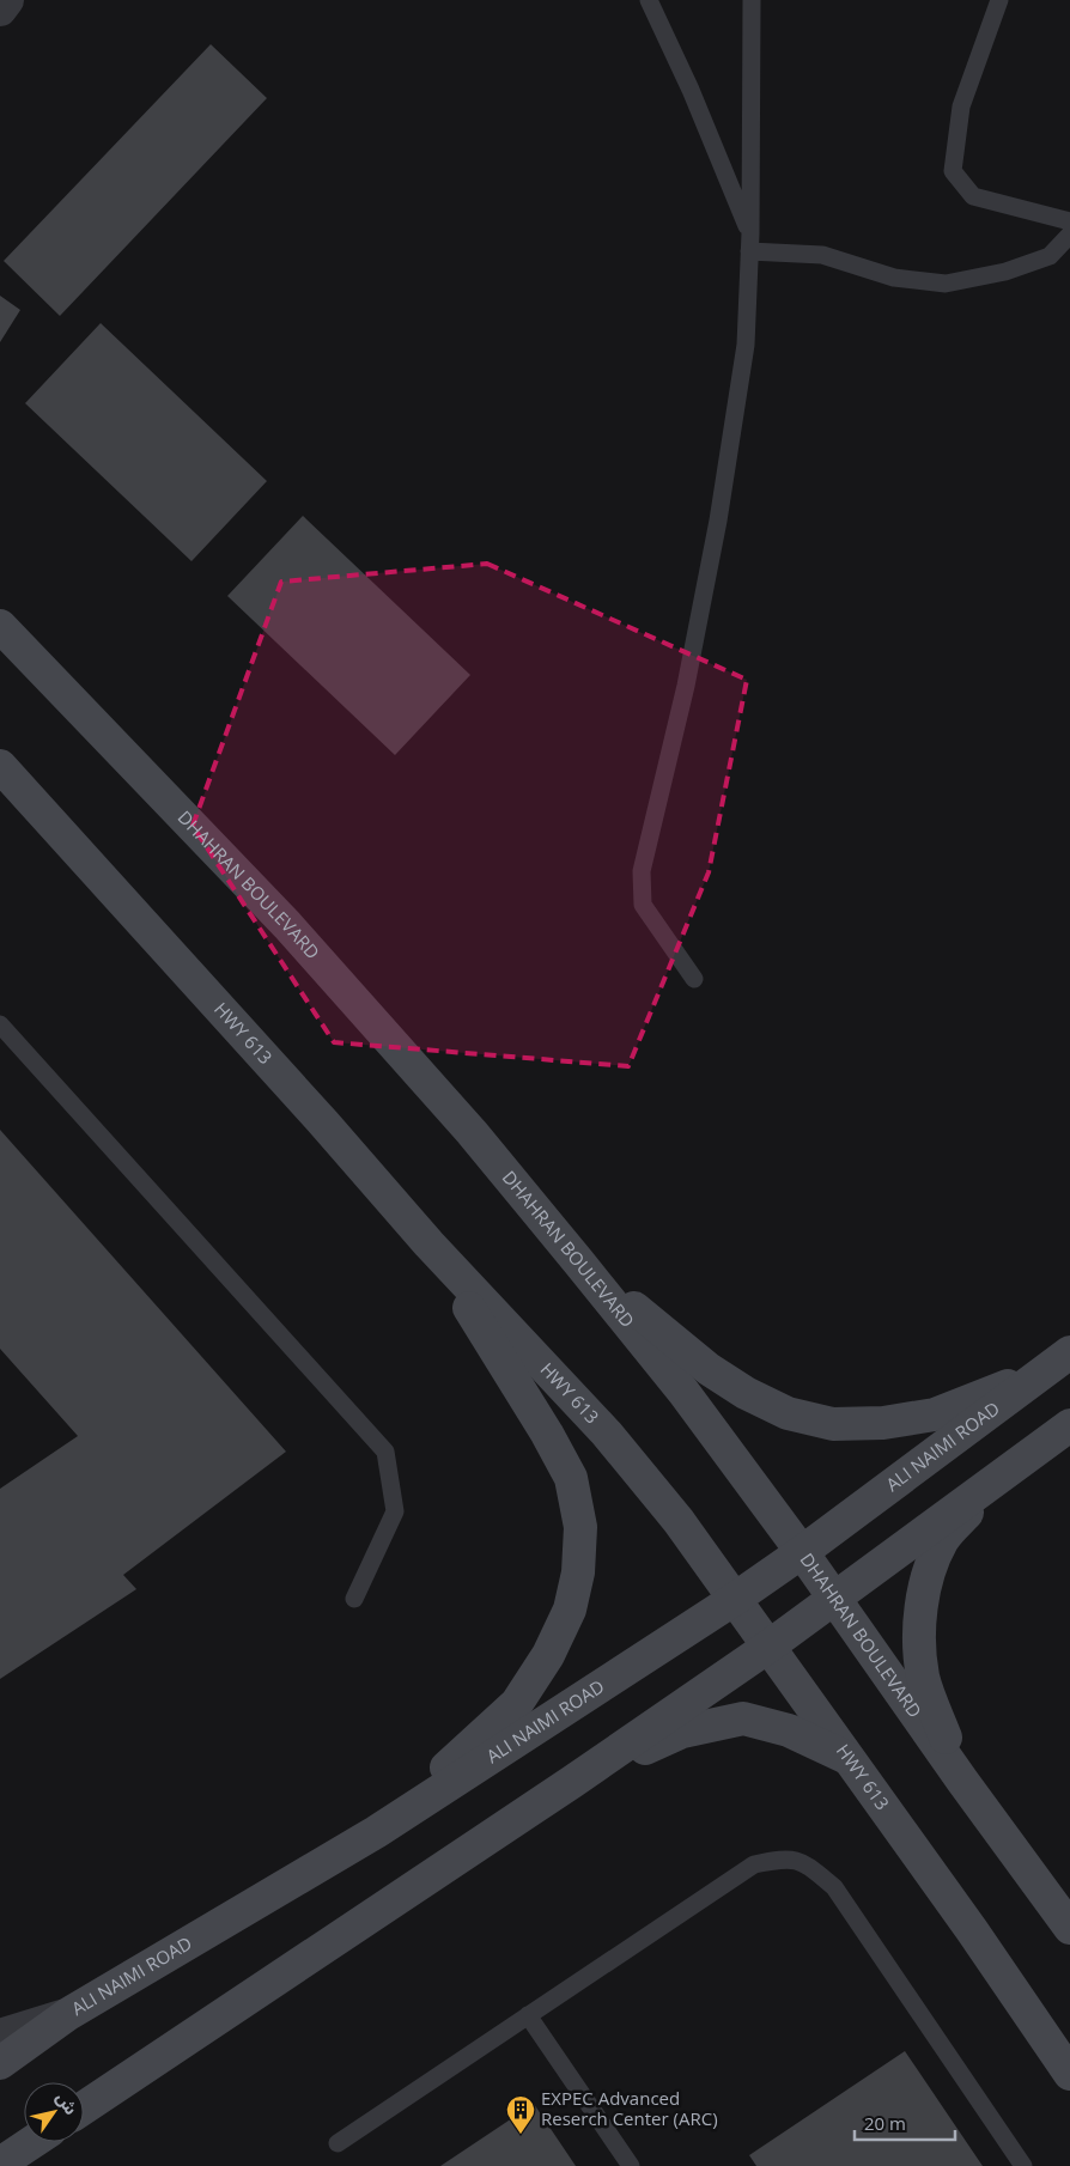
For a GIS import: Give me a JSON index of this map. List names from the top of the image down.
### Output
{
  "streets": {
    "main road": ["DHAHRAN BOULEVARD", "HWY 613", "ALI NAIMI ROAD"]
  },
  "crossings": [
    ["DHAHRAN BOULEVARD", "ALI NAIMI ROAD"],
    ["HWY 613", "ALI NAIMI ROAD"]
  ],
  "places": {
    "building": ["EXPEC Advanced Reserch Center (ARC)"]
  },
  "scale_bar": "20 m",
  "north": "top right"
}
